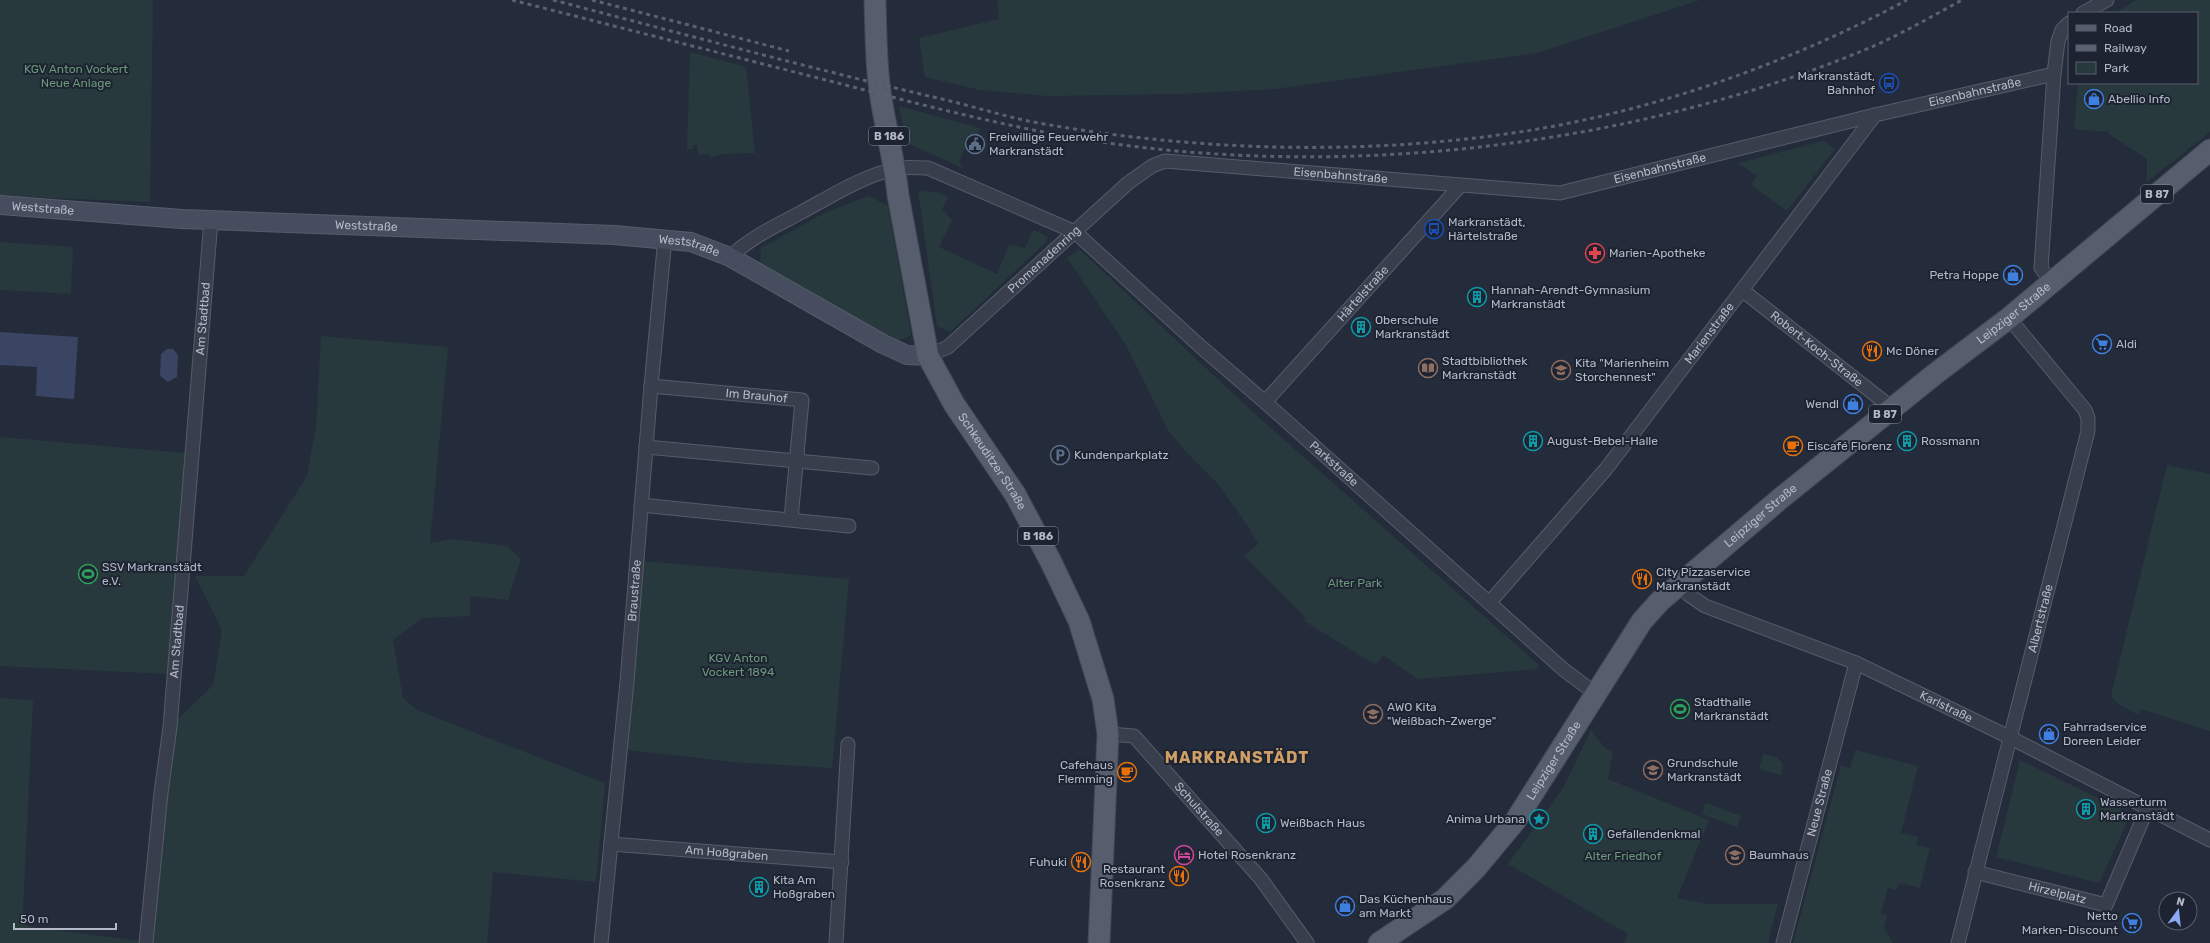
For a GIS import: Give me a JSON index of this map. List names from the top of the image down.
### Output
{
  "streets": {
    "main road": [
      "B 186",
      "B 87",
      "Weststraße",
      "Promenadenring",
      "Leipziger Straße",
      "Schkeuditzer Straße"
    ],
    "street": [
      "Eisenbahnstraße",
      "Härtelstraße",
      "Am Stadtbad",
      "Marienstraße",
      "Robert-Koch-Straße",
      "Im Brauhof",
      "Parkstraße",
      "Braustraße",
      "Albertstraße",
      "Karlstraße",
      "Neue Straße",
      "Schulstraße",
      "Am Hoßgraben",
      "Hirzelplatz"
    ]
  },
  "crossings": [
    ["Eisenbahnstraße", "Promenadenring"],
    ["Eisenbahnstraße", "Härtelstraße"],
    ["Eisenbahnstraße", "Marienstraße"],
    ["Eisenbahnstraße", "Parkstraße"],
    ["Weststraße", "Promenadenring"],
    ["Weststraße", "Am Stadtbad"],
    ["Weststraße", "Braustraße"],
    ["Promenadenring", "Schkeuditzer Straße"],
    ["Promenadenring", "Parkstraße"],
    ["Härtelstraße", "Parkstraße"],
    ["Leipziger Straße", "Robert-Koch-Straße"],
    ["Leipziger Straße", "Parkstraße"],
    ["Leipziger Straße", "Albertstraße"],
    ["Leipziger Straße", "Karlstraße"],
    ["Marienstraße", "Robert-Koch-Straße"],
    ["Marienstraße", "Parkstraße"],
    ["Im Brauhof", "Braustraße"],
    ["Schkeuditzer Straße", "Schulstraße"],
    ["Braustraße", "Am Hoßgraben"],
    ["Albertstraße", "Karlstraße"],
    ["Albertstraße", "Hirzelplatz"],
    ["Karlstraße", "Neue Straße"],
    ["Karlstraße", "Hirzelplatz"]
  ],
  "districts": ["MARKRANSTÄDT"],
  "parks": [
    "KGV Anton Vockert Neue Anlage",
    "Alter Park",
    "KGV Anton Vockert 1894",
    "Alter Friedhof"
  ],
  "places": {
    "bus stop": ["Markranstädt, Bahnhof", "Markranstädt, Härtelstraße"],
    "shop": [
      "Abellio Info",
      "Petra Hoppe",
      "Wendl",
      "Fahrradservice Doreen Leider",
      "Das Küchenhaus am Markt"
    ],
    "public building": ["Freiwillige Feuerwehr Markranstädt"],
    "pharmacy": ["Marien-Apotheke"],
    "building": [
      "Hannah-Arendt-Gymnasium Markranstädt",
      "Oberschule Markranstädt",
      "August-Bebel-Halle",
      "Rossmann",
      "Wasserturm Markranstädt",
      "Weißbach Haus",
      "Gefallendenkmal",
      "Kita Am Hoßgraben"
    ],
    "supermarket": ["Aldi", "Netto Marken-Discount"],
    "restaurant": [
      "Mc Döner",
      "City Pizzaservice Markranstädt",
      "Fuhuki",
      "Restaurant Rosenkranz"
    ],
    "library": ["Stadtbibliothek Markranstädt"],
    "school or university": [
      "Kita \"Marienheim Storchennest\"",
      "AWO Kita \"Weißbach-Zwerge\"",
      "Grundschule Markranstädt",
      "Baumhaus"
    ],
    "cafe": ["Eiscafé Florenz", "Cafehaus Flemming"],
    "parking": ["Kundenparkplatz"],
    "sports": ["SSV Markranstädt e.V.", "Stadthalle Markranstädt"],
    "place": ["Anima Urbana"],
    "hotel": ["Hotel Rosenkranz"]
  },
  "legend": ["Road", "Railway", "Park"],
  "scale_bar": "50 m",
  "north": "top"
}
